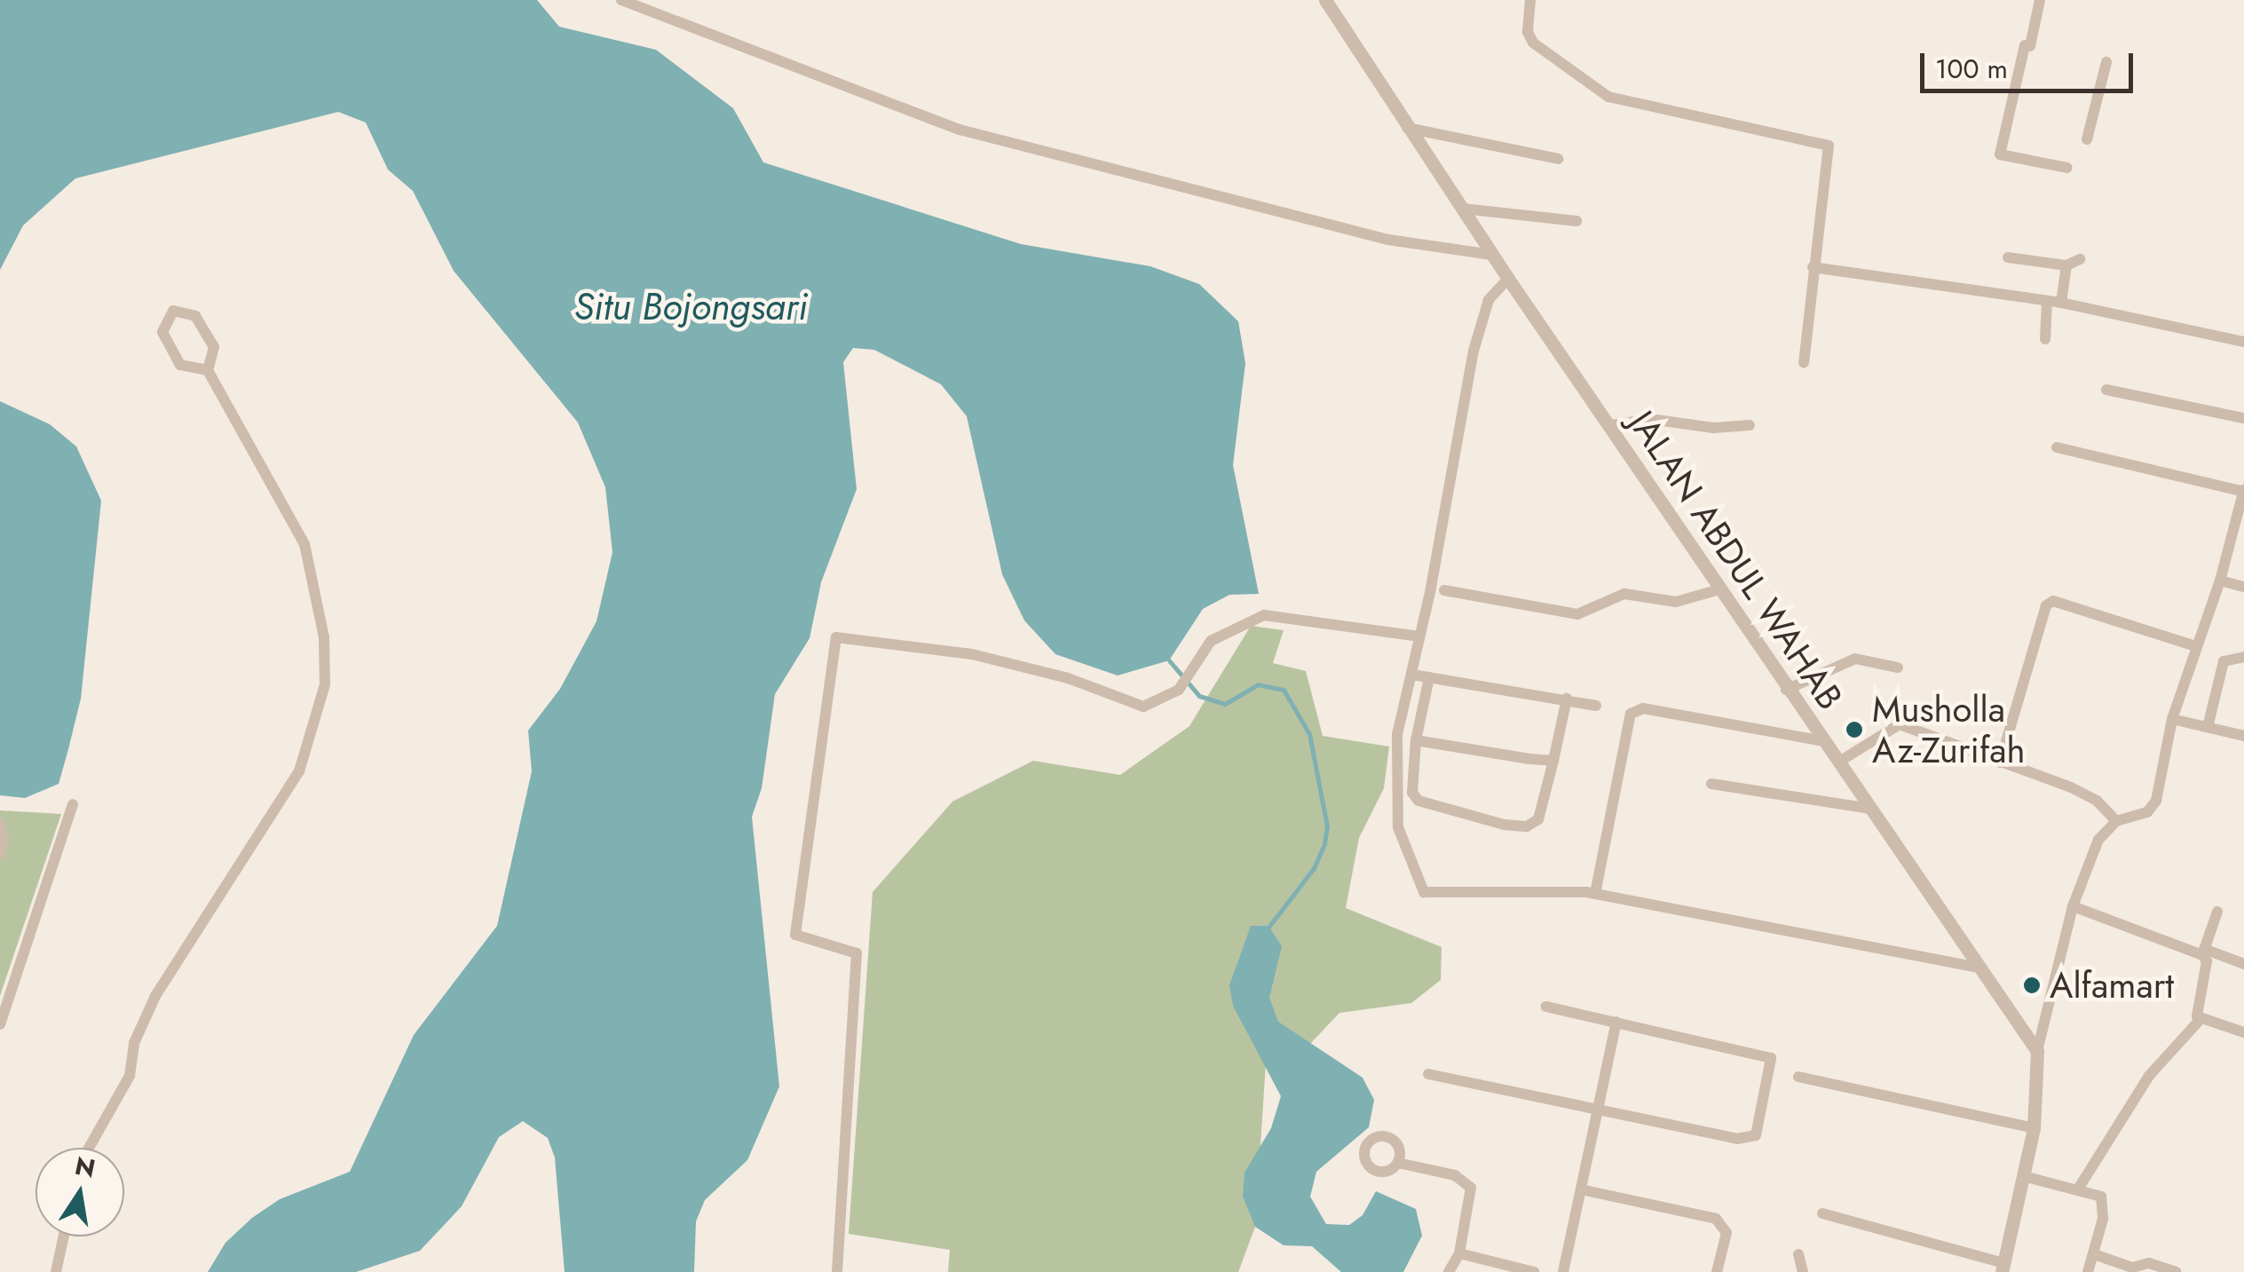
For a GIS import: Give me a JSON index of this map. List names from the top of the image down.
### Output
{
  "streets": {
    "street": ["JALAN ABDUL WAHAB"]
  },
  "water": ["Situ Bojongsari"],
  "places": ["Musholla Az-Zurifah", "Alfamart"],
  "scale_bar": "100 m",
  "north": "top"
}
